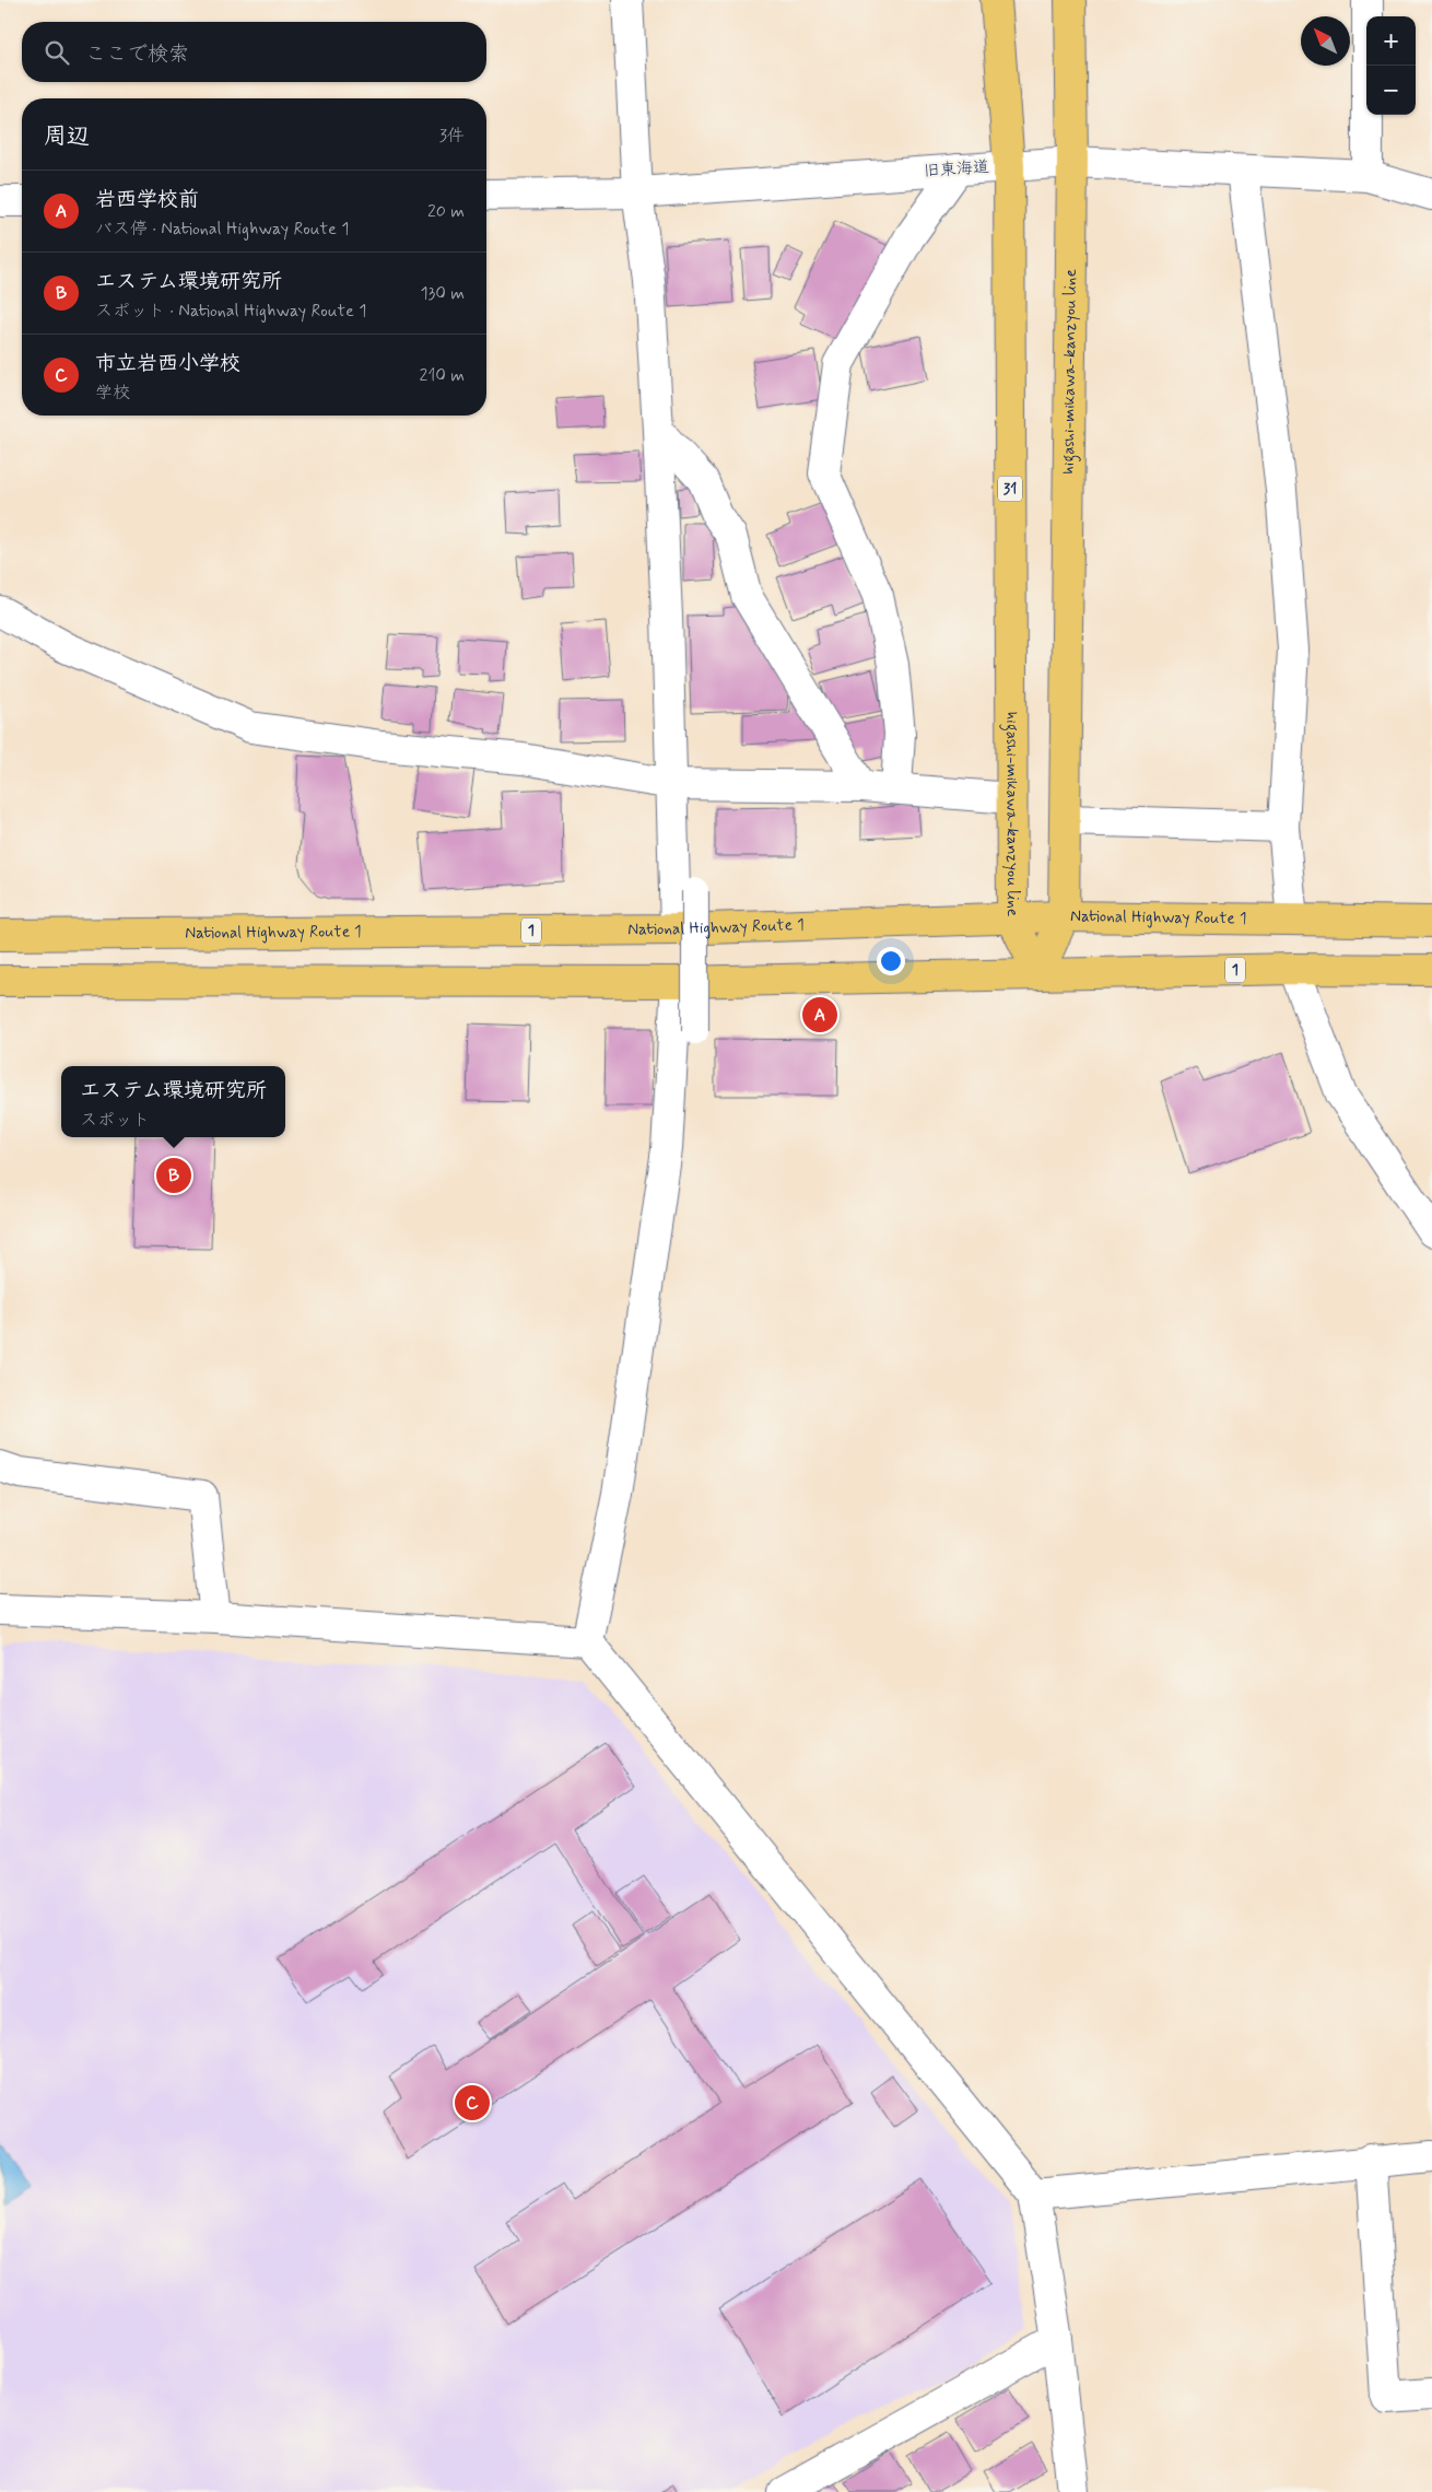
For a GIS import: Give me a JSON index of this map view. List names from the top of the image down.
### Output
{
  "streets": {
    "main road": [
      "higashi-mikawa-kanzyou line",
      "31",
      "National Highway Route 1",
      "1"
    ],
    "street": ["旧東海道"]
  },
  "crossings": [
    ["旧東海道", "higashi-mikawa-kanzyou line"],
    ["higashi-mikawa-kanzyou line", "National Highway Route 1"],
    ["higashi-mikawa-kanzyou line", "1"]
  ],
  "north": "top left",
  "page": {
    "map_buttons": ["+", "−"],
    "search": "ここで検索",
    "heading": ["周辺", "3件"],
    "list": [
      {
        "mark": "A",
        "name": "岩西学校前",
        "note": "バス停 · National Highway Route 1",
        "value": "20 m"
      },
      {
        "mark": "B",
        "name": "エステム環境研究所",
        "note": "スポット · National Highway Route 1",
        "value": "130 m"
      },
      {
        "mark": "C",
        "name": "市立岩西小学校",
        "note": "学校",
        "value": "210 m"
      }
    ],
    "pins": ["A", "B", "C"],
    "popup": ["エステム環境研究所", "スポット"]
  }
}
